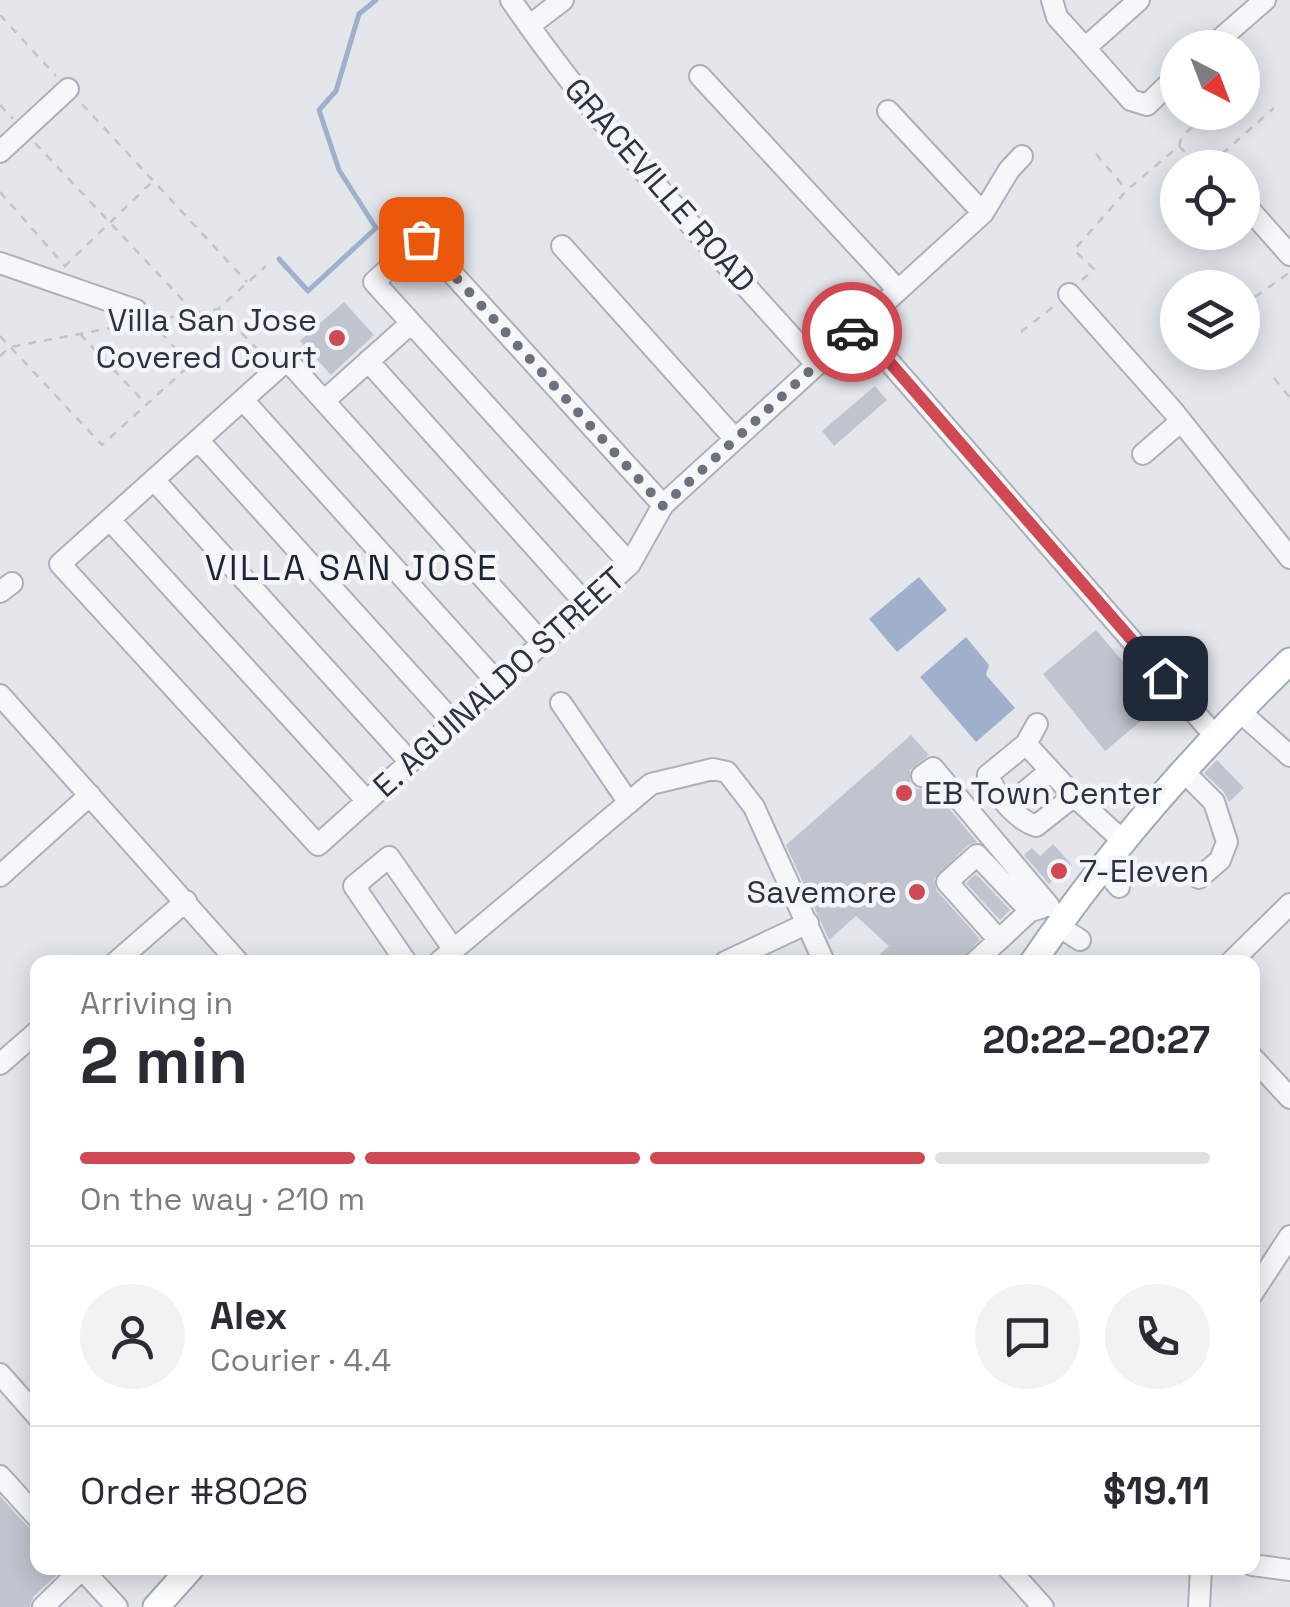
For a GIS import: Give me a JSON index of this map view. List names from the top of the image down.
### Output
{
  "streets": {
    "street": ["GRACEVILLE ROAD", "E. AGUINALDO STREET"]
  },
  "crossings": [
    ["GRACEVILLE ROAD", "E. AGUINALDO STREET"]
  ],
  "districts": ["VILLA SAN JOSE"],
  "places": [
    "Villa San Jose Covered Court",
    "EB Town Center",
    "7-Eleven",
    "Savemore"
  ],
  "north": "bottom right",
  "page": {
    "heading": ["2 min", "Arriving in", "20:22–20:27"],
    "panel": [
      "Alex",
      "Courier · 4.4",
      "Order #8026",
      "$19.11"
    ],
    "bar": "On the way · 210 m"
  }
}
